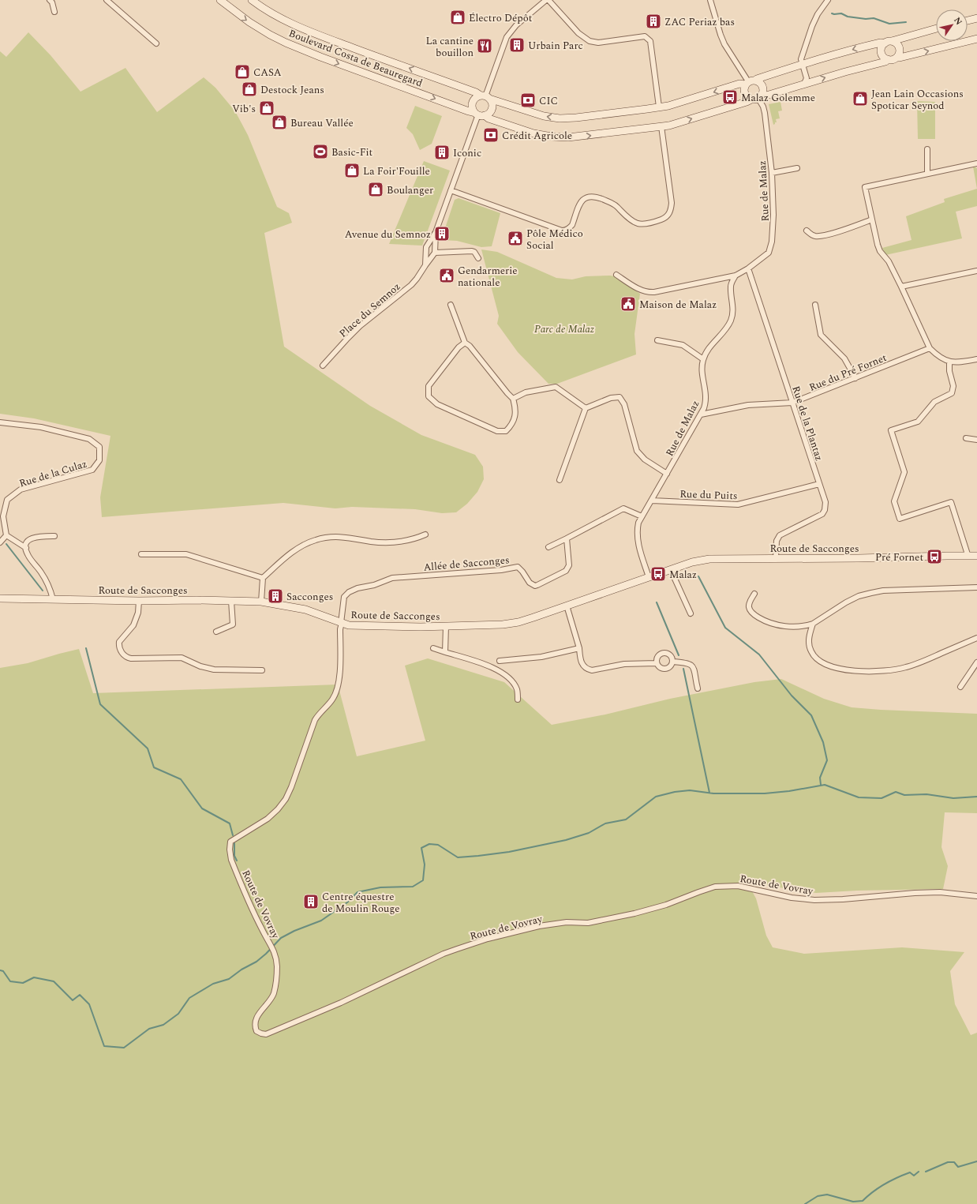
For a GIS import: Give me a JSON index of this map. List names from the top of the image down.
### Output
{
  "streets": {
    "street": [
      "Boulevard Costa de Beauregard",
      "Rue de Malaz",
      "Place du Semnoz",
      "Rue du Pré Fornet",
      "Rue de la Plantaz",
      "Rue de la Culaz",
      "Rue du Puits",
      "Route de Sacconges",
      "Allée de Sacconges",
      "Route de Vovray"
    ]
  },
  "crossings": [
    ["Boulevard Costa de Beauregard", "Rue de Malaz"],
    ["Rue de Malaz", "Rue du Pré Fornet"],
    ["Rue de Malaz", "Rue de la Plantaz"],
    ["Rue de Malaz", "Rue du Puits"],
    ["Rue de Malaz", "Route de Sacconges"],
    ["Rue du Pré Fornet", "Rue de la Plantaz"],
    ["Rue de la Plantaz", "Rue du Puits"],
    ["Rue de la Plantaz", "Route de Sacconges"],
    ["Route de Sacconges", "Allée de Sacconges"],
    ["Route de Sacconges", "Route de Vovray"],
    ["Allée de Sacconges", "Route de Vovray"]
  ],
  "parks": ["Parc de Malaz"],
  "places": {
    "shop": [
      "Électro Dépôt",
      "CASA",
      "Destock Jeans",
      "Jean Lain Occasions Spoticar Seynod",
      "Vib's",
      "Bureau Vallée",
      "La Foir'Fouille",
      "Boulanger"
    ],
    "building": [
      "ZAC Periaz bas",
      "Urbain Parc",
      "Iconic",
      "Avenue du Semnoz",
      "Sacconges",
      "Centre équestre de Moulin Rouge"
    ],
    "restaurant": ["La cantine bouillon"],
    "bus stop": ["Malaz Golemme", "Pré Fornet", "Malaz"],
    "bank": ["CIC", "Crédit Agricole"],
    "sports": ["Basic-Fit"],
    "public building": ["Pôle Médico Social", "Gendarmerie nationale", "Maison de Malaz"]
  },
  "north": "top right"
}
